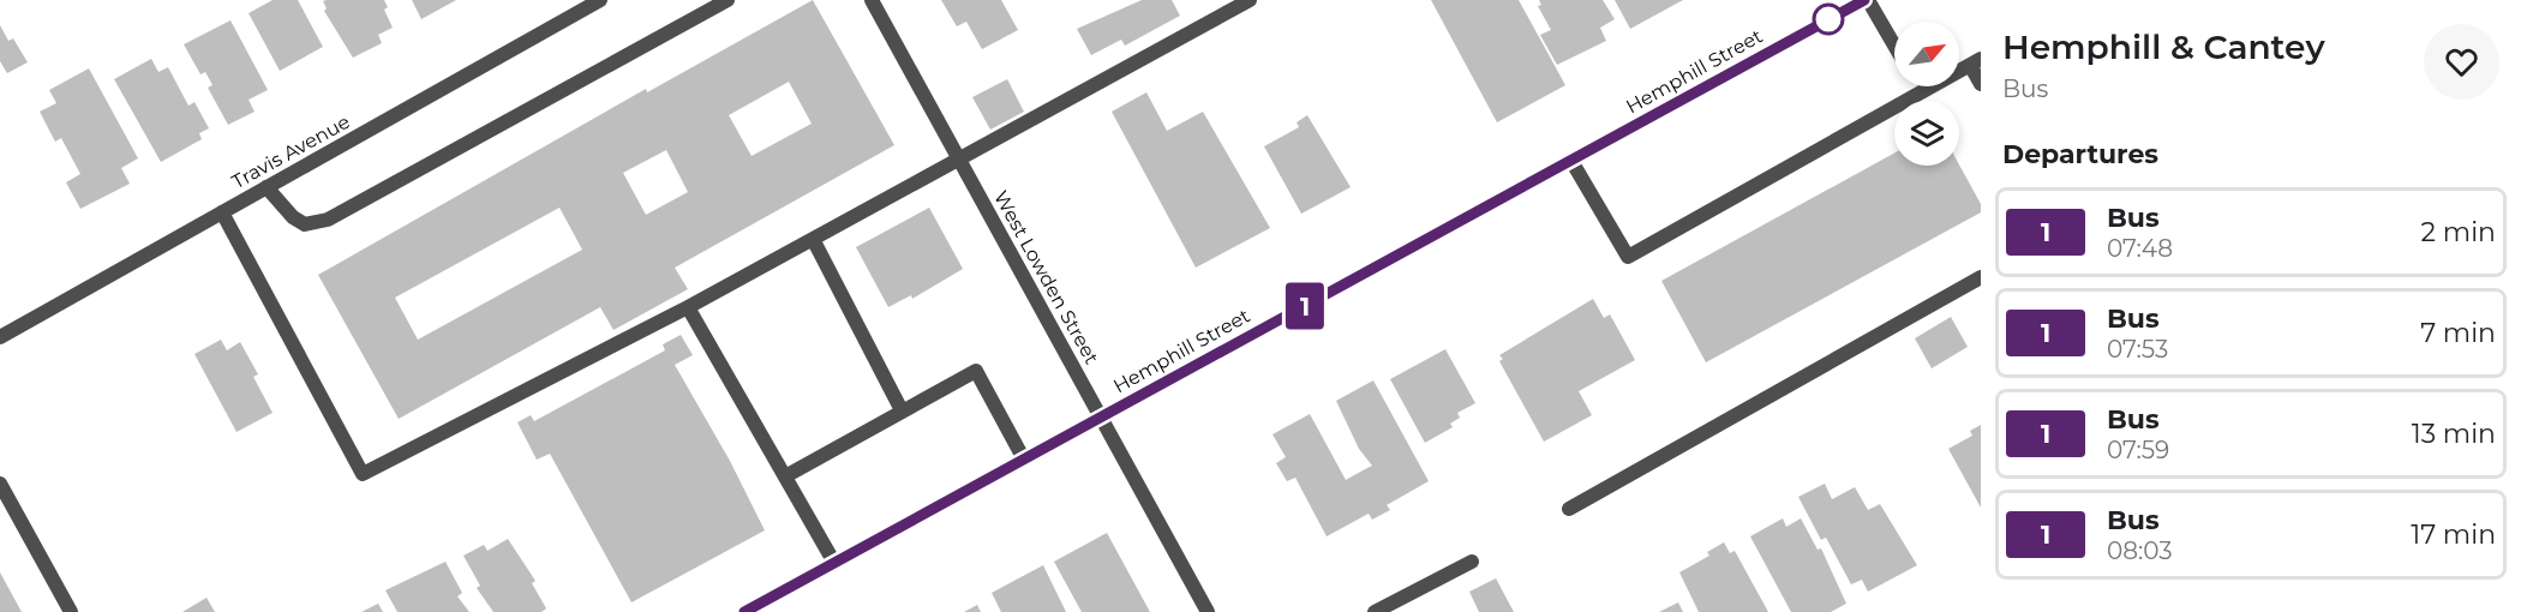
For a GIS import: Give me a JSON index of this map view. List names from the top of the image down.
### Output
{
  "streets": {
    "main road": ["Hemphill Street"],
    "street": ["Travis Avenue", "West Lowden Street"]
  },
  "crossings": [
    ["Hemphill Street", "West Lowden Street"]
  ],
  "lines": ["bus line 1"],
  "north": "top right",
  "page": {
    "on_map": "1",
    "heading": [
      ["Hemphill & Cantey", "Bus"],
      "Departures"
    ],
    "list": [
      {
        "mark": "1",
        "name": "Bus",
        "note": "07:48",
        "value": "2 min"
      },
      {
        "mark": "1",
        "name": "Bus",
        "note": "07:53",
        "value": "7 min"
      },
      {
        "mark": "1",
        "name": "Bus",
        "note": "07:59",
        "value": "13 min"
      },
      {
        "mark": "1",
        "name": "Bus",
        "note": "08:03",
        "value": "17 min"
      }
    ]
  }
}
